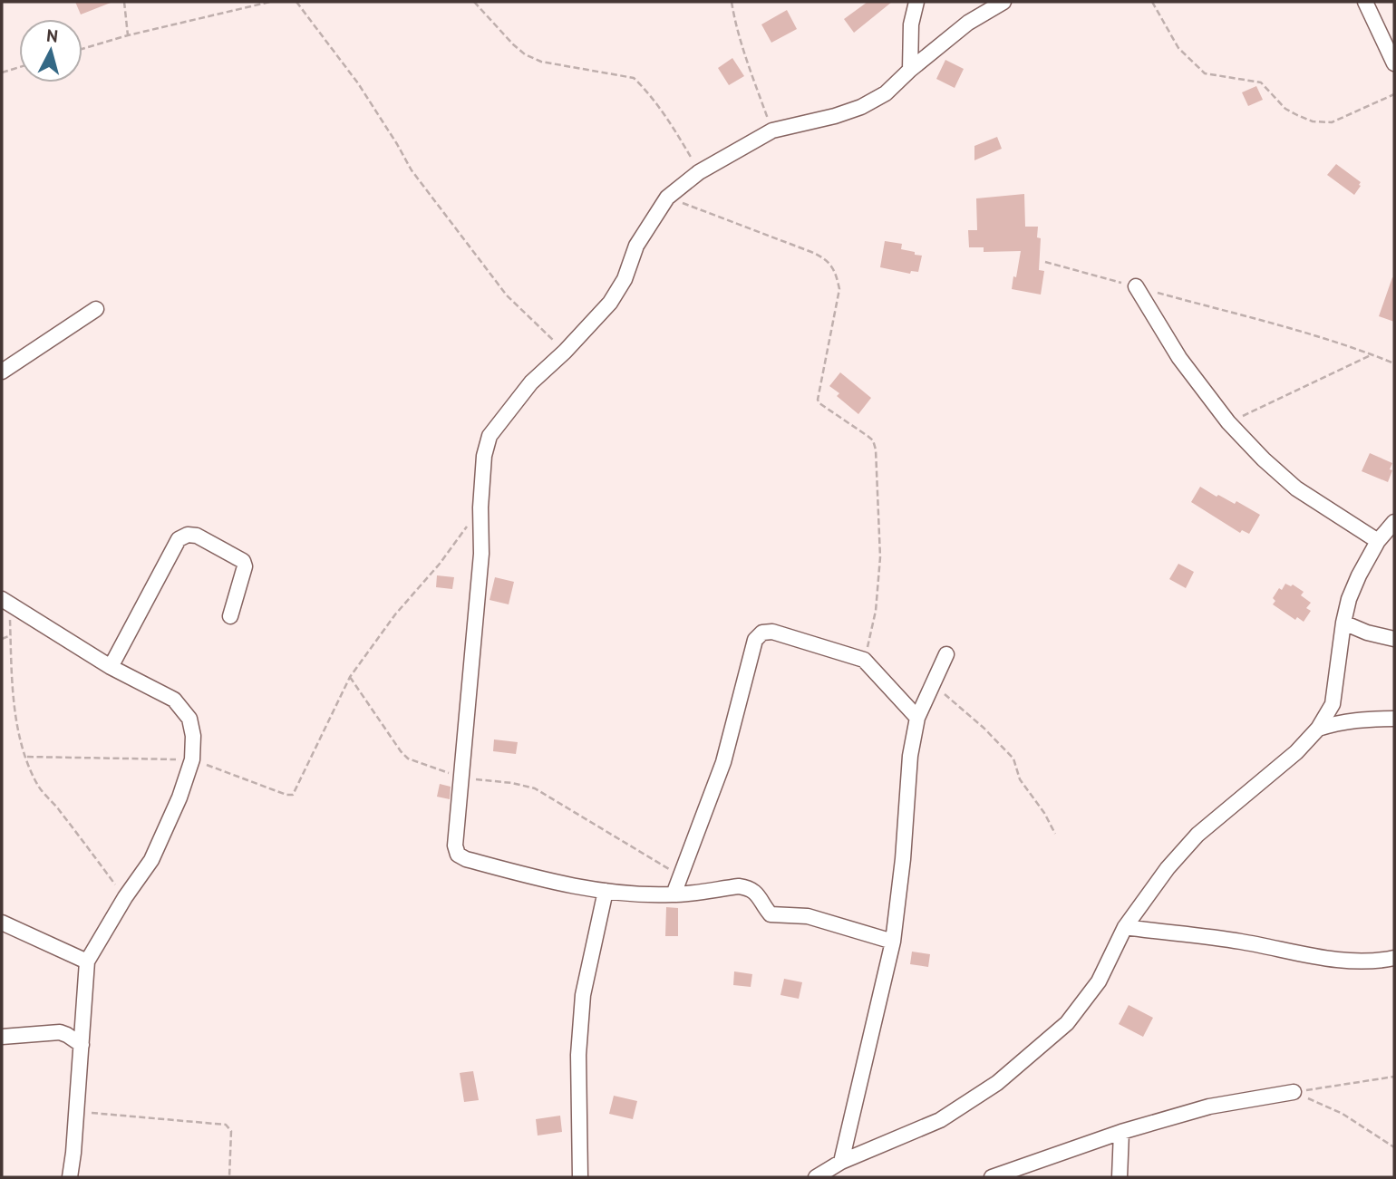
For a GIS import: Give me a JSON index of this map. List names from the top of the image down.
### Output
{
  "north": "top"
}
